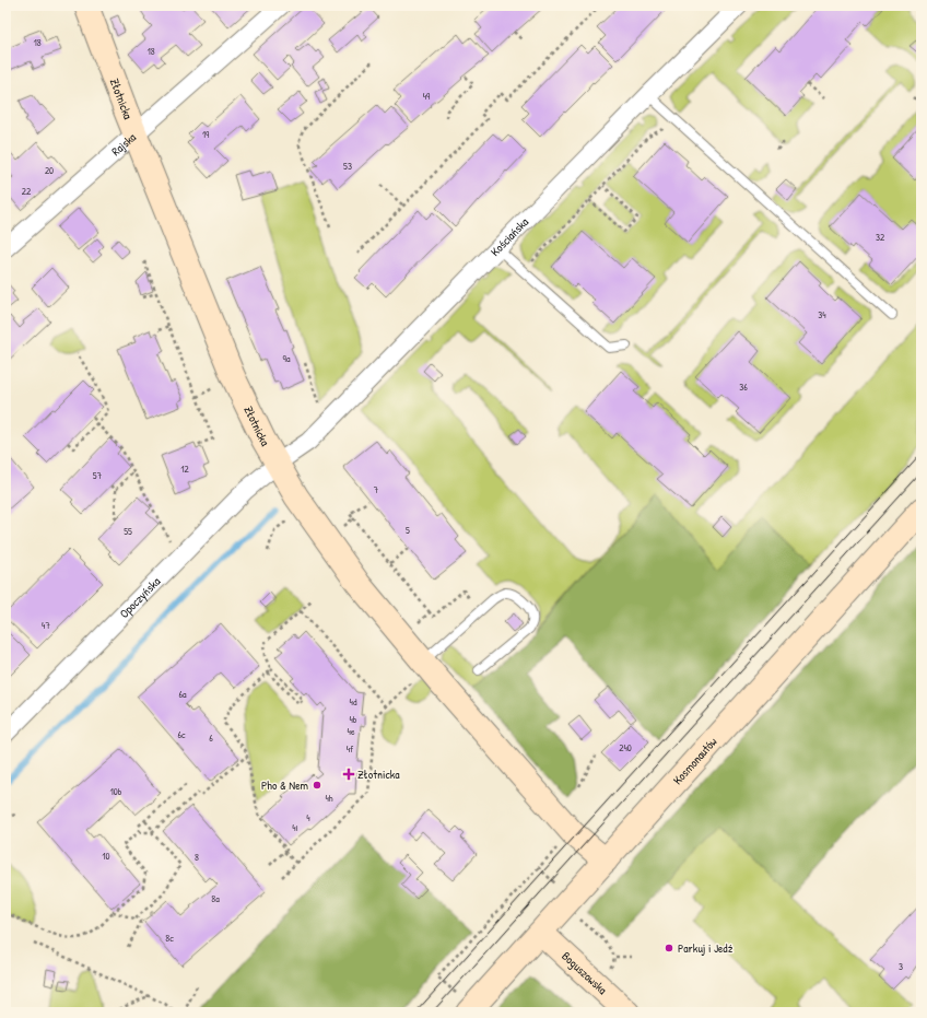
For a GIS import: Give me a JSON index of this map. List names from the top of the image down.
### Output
{
  "streets": {
    "street": [
      "Złotnicka",
      "Rajska",
      "Kościańska",
      "Opoczyńska",
      "Kosmonautów",
      "Boguszowska"
    ]
  },
  "crossings": [
    ["Złotnicka", "Rajska"],
    ["Złotnicka", "Kościańska"],
    ["Złotnicka", "Opoczyńska"],
    ["Złotnicka", "Kosmonautów"],
    ["Kościańska", "Opoczyńska"],
    ["Kosmonautów", "Boguszowska"]
  ],
  "places": {
    "health": ["Złotnicka"],
    "other": ["Pho & Nem", "Parkuj i Jedź"]
  },
  "house_numbers": [
    "18",
    "18",
    "49",
    "19",
    "53",
    "20",
    "22",
    "32",
    "34",
    "9a",
    "36",
    "12",
    "57",
    "7",
    "5",
    "55",
    "47",
    "6a",
    "4d",
    "4b",
    "4e",
    "6c",
    "6",
    "240",
    "4f",
    "10b",
    "4h",
    "4",
    "4i",
    "10",
    "8",
    "8a",
    "8c",
    "3"
  ]
}
